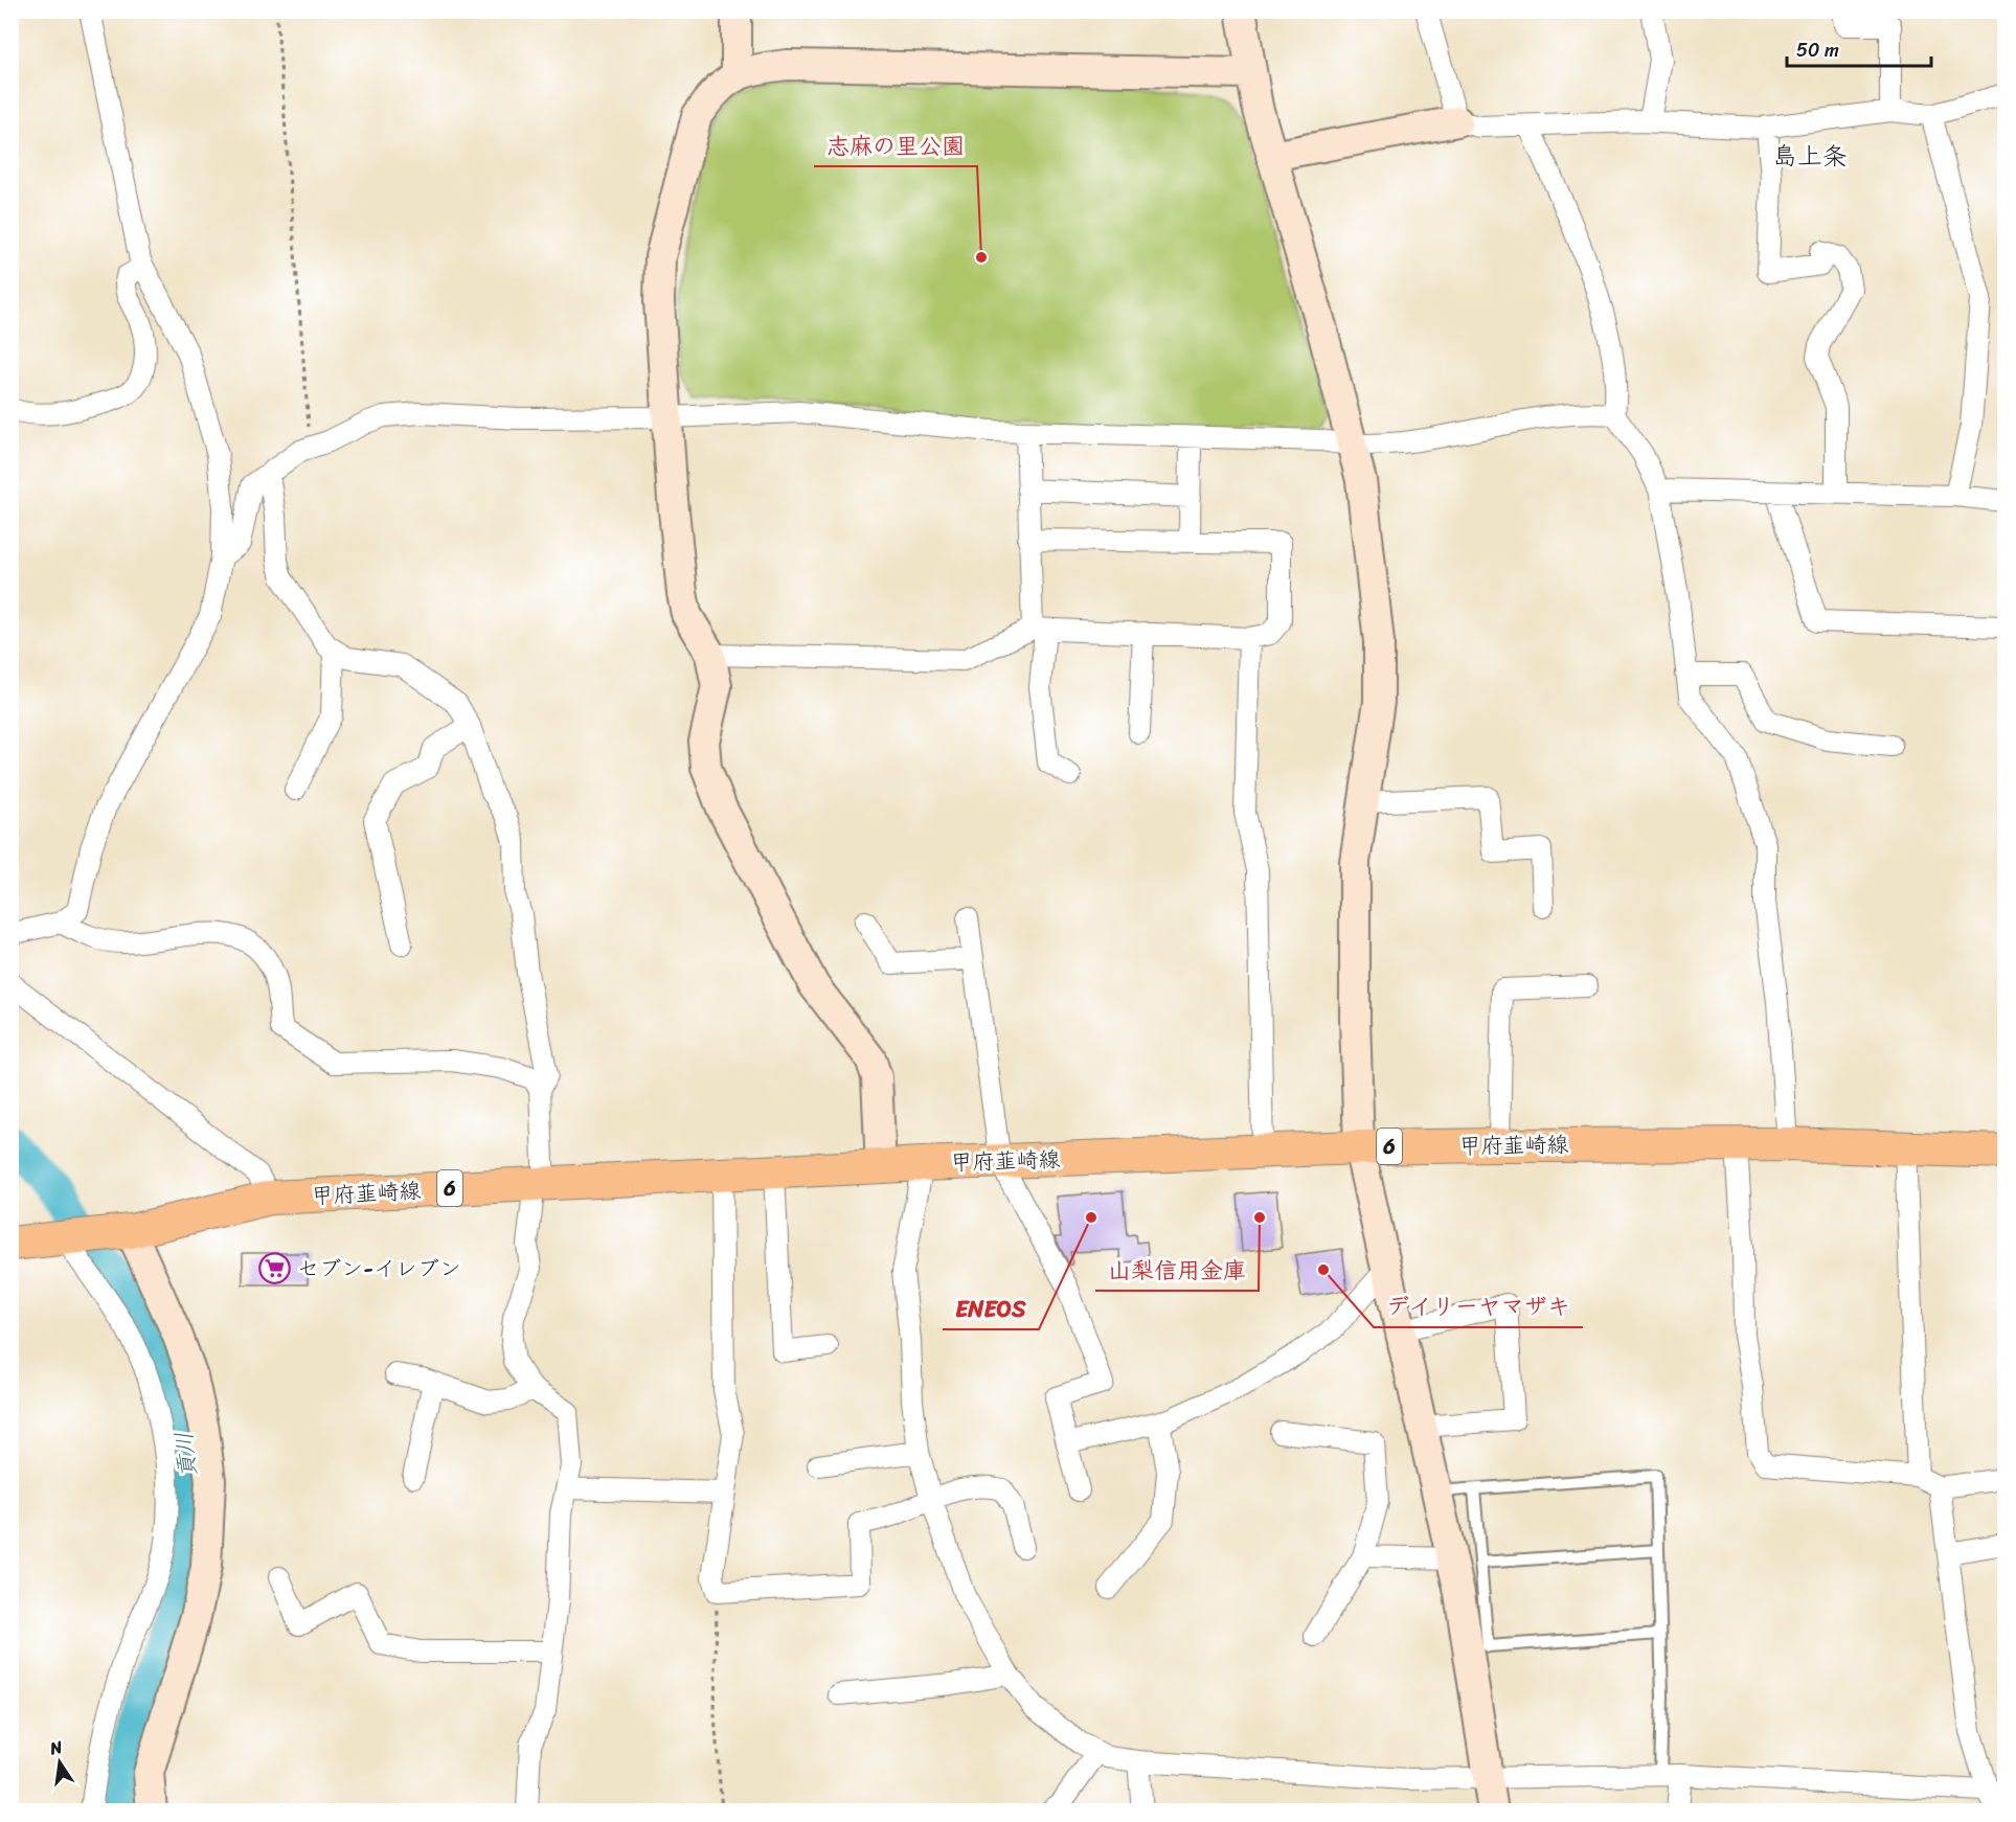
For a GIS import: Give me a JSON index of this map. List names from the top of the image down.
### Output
{
  "streets": {
    "main road": ["甲府韮崎線", "6"]
  },
  "districts": ["島上条"],
  "water": ["貢川"],
  "places": {
    "other": [
      "志麻の里公園",
      "ENEOS",
      "山梨信用金庫",
      "デイリーヤマザキ"
    ],
    "supermarket": ["セブン-イレブン"]
  },
  "scale_bar": "50 m",
  "north": "top"
}
